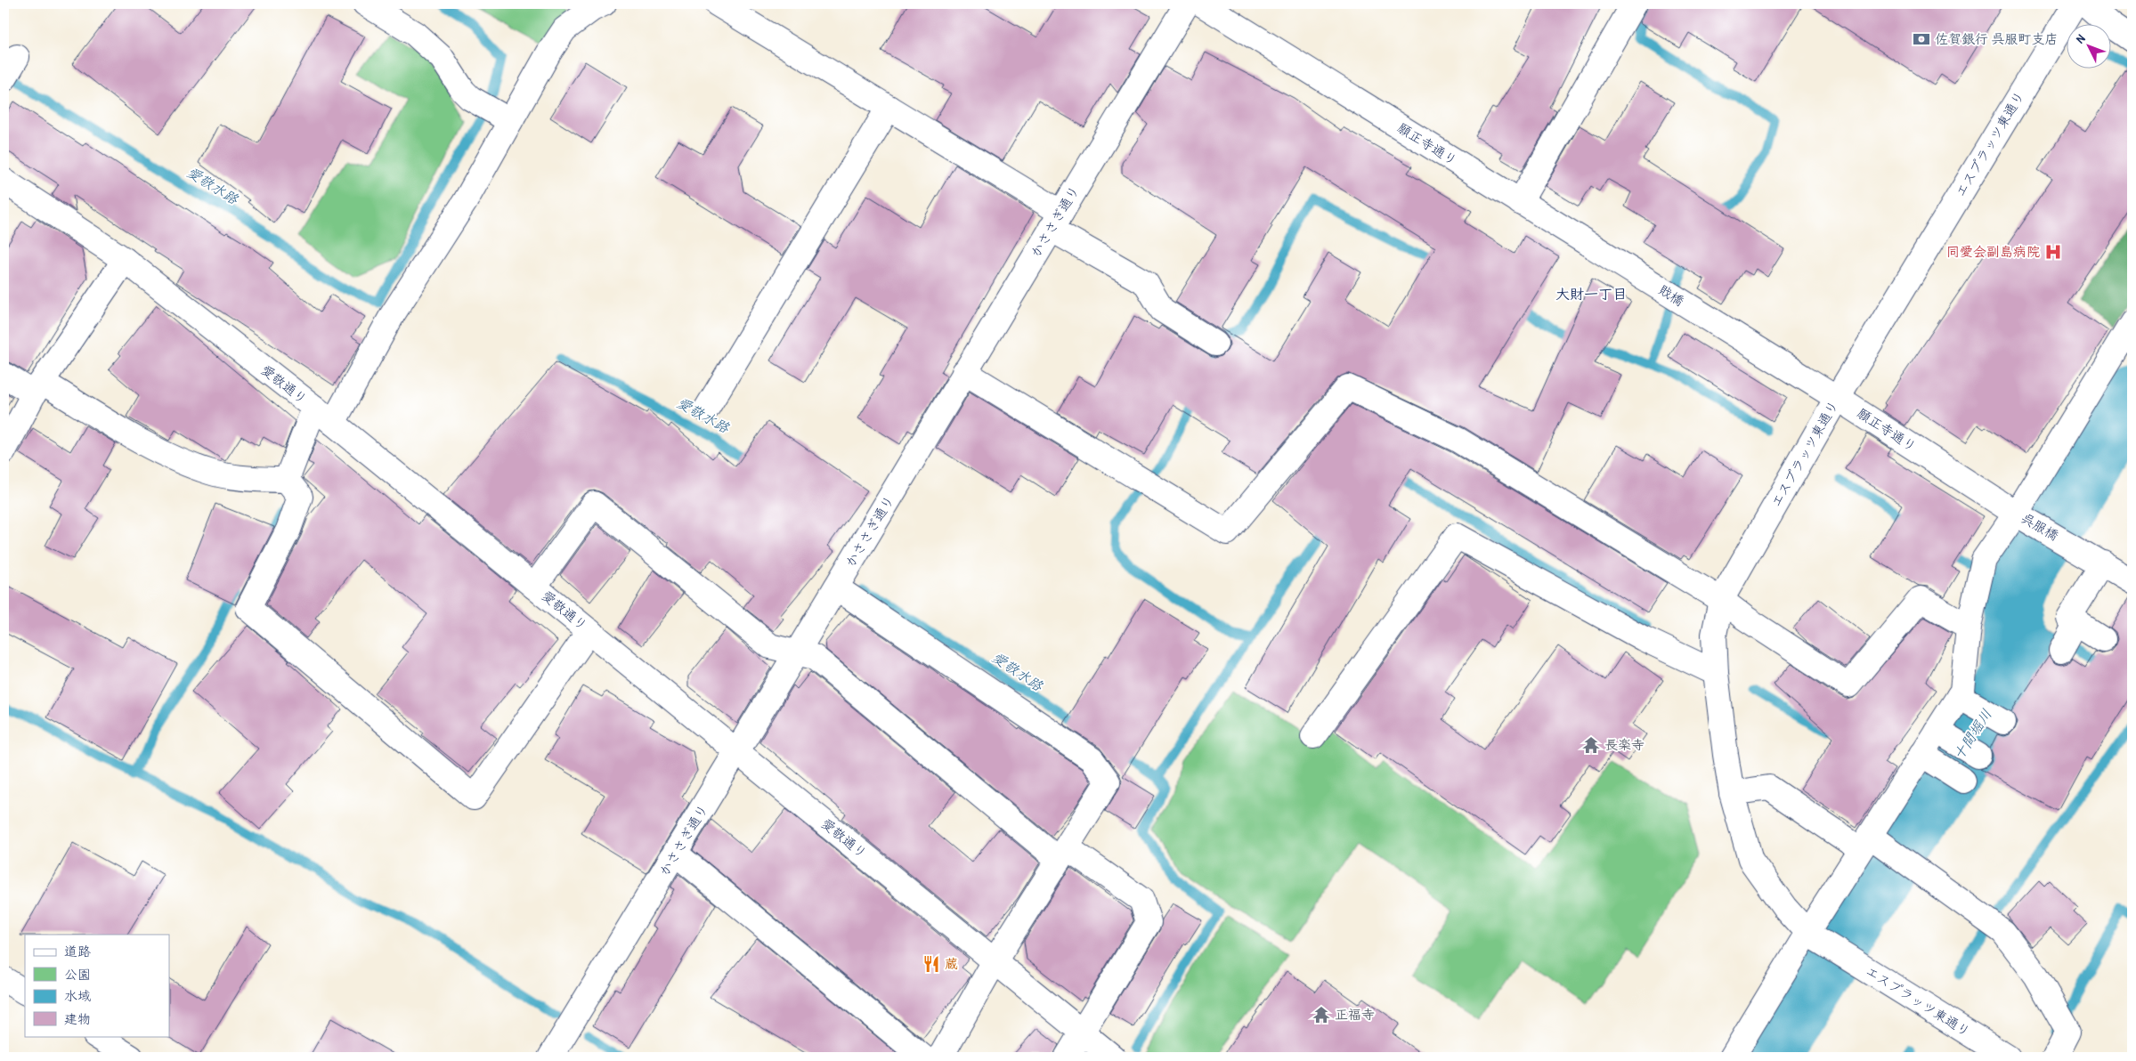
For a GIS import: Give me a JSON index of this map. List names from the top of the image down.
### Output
{
  "streets": {
    "street": [
      "願正寺通り",
      "エスプラッツ東通り",
      "かささぎ通り",
      "戝橋",
      "愛敬通り",
      "呉服橋"
    ]
  },
  "crossings": [
    ["願正寺通り", "エスプラッツ東通り"],
    ["願正寺通り", "戝橋"],
    ["願正寺通り", "呉服橋"],
    ["かささぎ通り", "愛敬通り"]
  ],
  "districts": ["大財一丁目"],
  "water": ["愛敬水路", "十間堀川"],
  "places": {
    "bank": ["佐賀銀行 呉服町支店"],
    "hospital": ["同愛会副島病院"],
    "temple": ["長楽寺", "正福寺"],
    "restaurant": ["蔵"]
  },
  "legend": [
    "道路",
    "公園",
    "水域",
    "建物"
  ],
  "north": "top left"
}
